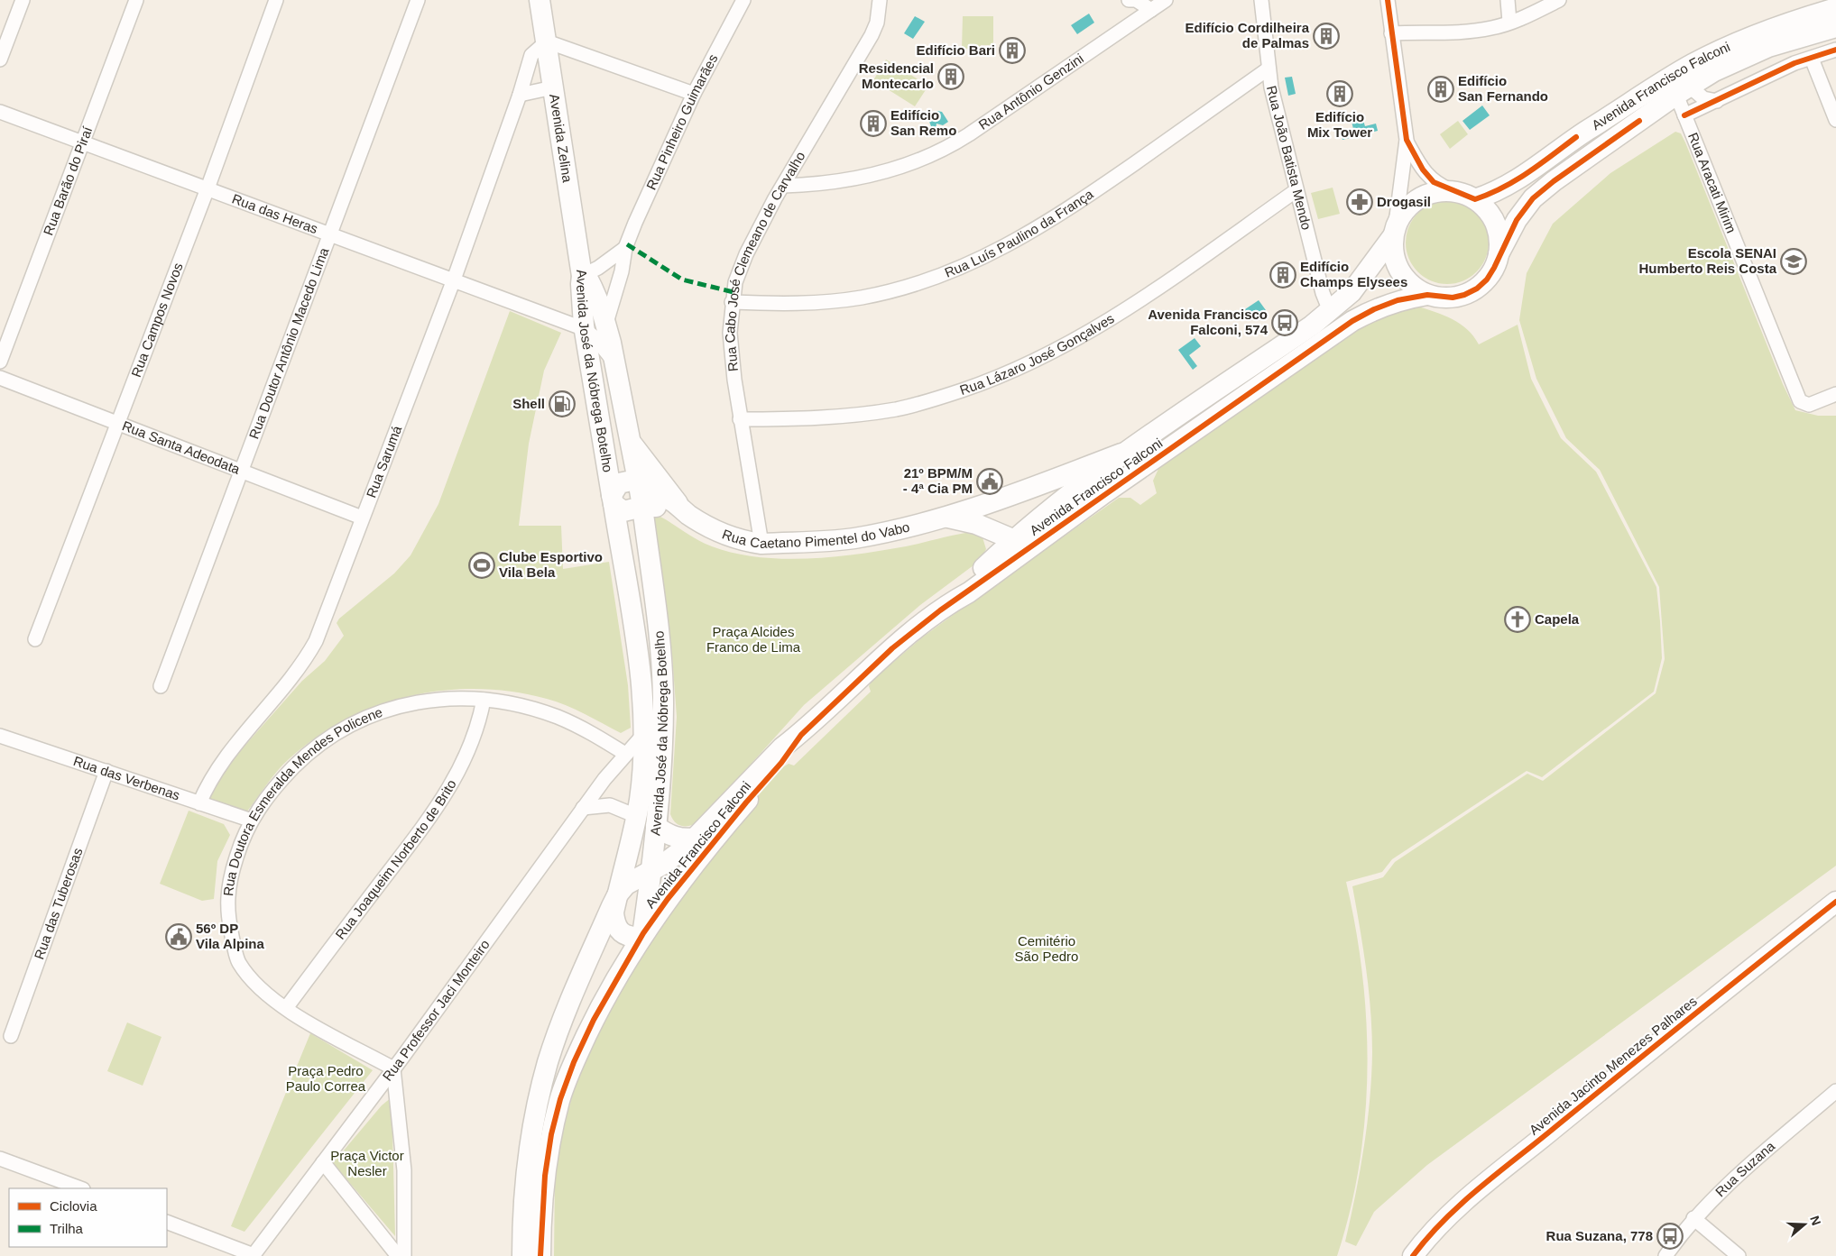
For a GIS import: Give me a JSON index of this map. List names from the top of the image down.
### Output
{
  "streets": {
    "main road": [
      "Avenida Francisco Falconi",
      "Avenida Zelina",
      "Avenida José da Nóbrega Botelho",
      "Rua Caetano Pimentel do Vabo",
      "Avenida Jacinto Menezes Palhares"
    ],
    "street": [
      "Rua Antônio Genzini",
      "Rua Pinheiro Guimarães",
      "Rua João Batista Mendo",
      "Rua Barão do Piraí",
      "Rua Aracati Mirim",
      "Rua das Heras",
      "Rua Luís Paulino da França",
      "Rua Cabo José Clemeano de Carvalho",
      "Rua Campos Novos",
      "Rua Doutor Antônio Macedo Lima",
      "Rua Lázaro José Gonçalves",
      "Rua Santa Adeodata",
      "Rua Sarumá",
      "Rua das Verbenas",
      "Rua Doutora Esmeralda Mendes Policene",
      "Rua Joaqueim Norberto de Brito",
      "Rua das Tuberosas",
      "Rua Professor Jaci Monteiro",
      "Rua Suzana"
    ]
  },
  "crossings": [
    ["Avenida Francisco Falconi", "Rua João Batista Mendo"],
    ["Avenida Francisco Falconi", "Rua Aracati Mirim"],
    ["Avenida Francisco Falconi", "Avenida José da Nóbrega Botelho"],
    ["Avenida Francisco Falconi", "Rua Caetano Pimentel do Vabo"],
    ["Rua Antônio Genzini", "Rua Cabo José Clemeano de Carvalho"],
    ["Rua Pinheiro Guimarães", "Avenida Zelina"],
    ["Rua Pinheiro Guimarães", "Avenida José da Nóbrega Botelho"],
    ["Avenida Zelina", "Avenida José da Nóbrega Botelho"],
    ["Avenida Zelina", "Rua Sarumá"],
    ["Rua João Batista Mendo", "Rua Luís Paulino da França"],
    ["Rua João Batista Mendo", "Rua Lázaro José Gonçalves"],
    ["Rua Barão do Piraí", "Rua das Heras"],
    ["Rua das Heras", "Rua Campos Novos"],
    ["Rua das Heras", "Rua Doutor Antônio Macedo Lima"],
    ["Rua das Heras", "Avenida José da Nóbrega Botelho"],
    ["Rua das Heras", "Rua Sarumá"],
    ["Rua Luís Paulino da França", "Rua Cabo José Clemeano de Carvalho"],
    ["Rua Cabo José Clemeano de Carvalho", "Rua Lázaro José Gonçalves"],
    ["Rua Cabo José Clemeano de Carvalho", "Rua Caetano Pimentel do Vabo"],
    ["Rua Campos Novos", "Rua Santa Adeodata"],
    ["Rua Doutor Antônio Macedo Lima", "Rua Santa Adeodata"],
    ["Avenida José da Nóbrega Botelho", "Rua Caetano Pimentel do Vabo"],
    ["Avenida José da Nóbrega Botelho", "Rua Professor Jaci Monteiro"],
    ["Rua Santa Adeodata", "Rua Sarumá"],
    ["Rua Sarumá", "Rua das Verbenas"],
    ["Rua das Verbenas", "Rua Doutora Esmeralda Mendes Policene"],
    ["Rua das Verbenas", "Rua das Tuberosas"],
    ["Rua Doutora Esmeralda Mendes Policene", "Rua Joaqueim Norberto de Brito"],
    ["Rua Doutora Esmeralda Mendes Policene", "Rua Professor Jaci Monteiro"]
  ],
  "parks": [
    "Praça Alcides Franco de Lima",
    "Cemitério São Pedro",
    "Praça Pedro Paulo Correa",
    "Praça Victor Nesler"
  ],
  "places": {
    "building": [
      "Edifício Cordilheira de Palmas",
      "Edifício Bari",
      "Residencial Montecarlo",
      "Edifício San Fernando",
      "Edifício Mix Tower",
      "Edifício San Remo",
      "Edifício Champs Elysees"
    ],
    "pharmacy": ["Drogasil"],
    "school or university": ["Escola SENAI Humberto Reis Costa"],
    "bus stop": ["Avenida Francisco Falconi, 574", "Rua Suzana, 778"],
    "fuel station": ["Shell"],
    "public building": ["21º BPM/M - 4ª Cia PM", "56º DP Vila Alpina"],
    "sports": ["Clube Esportivo Vila Bela"],
    "church": ["Capela"]
  },
  "legend": ["Ciclovia", "Trilha"],
  "north": "right"
}
